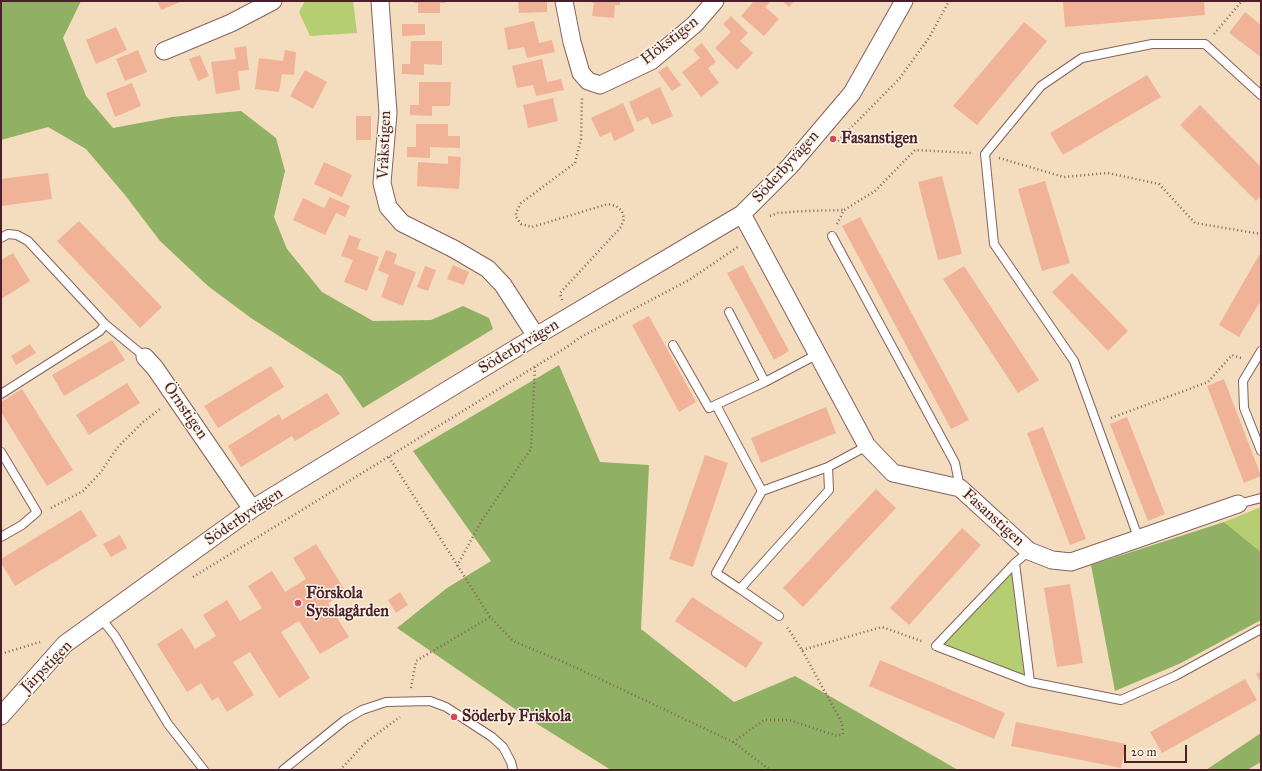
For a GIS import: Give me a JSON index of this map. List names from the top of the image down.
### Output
{
  "streets": {
    "street": [
      "Hökstigen",
      "Vråkstigen",
      "Söderbyvägen",
      "Örnstigen",
      "Fasanstigen",
      "Järpstigen"
    ]
  },
  "crossings": [
    ["Vråkstigen", "Söderbyvägen"],
    ["Söderbyvägen", "Örnstigen"],
    ["Söderbyvägen", "Fasanstigen"],
    ["Söderbyvägen", "Järpstigen"]
  ],
  "places": ["Fasanstigen", "Förskola Sysslagården", "Söderby Friskola"],
  "scale_bar": "20 m"
}
